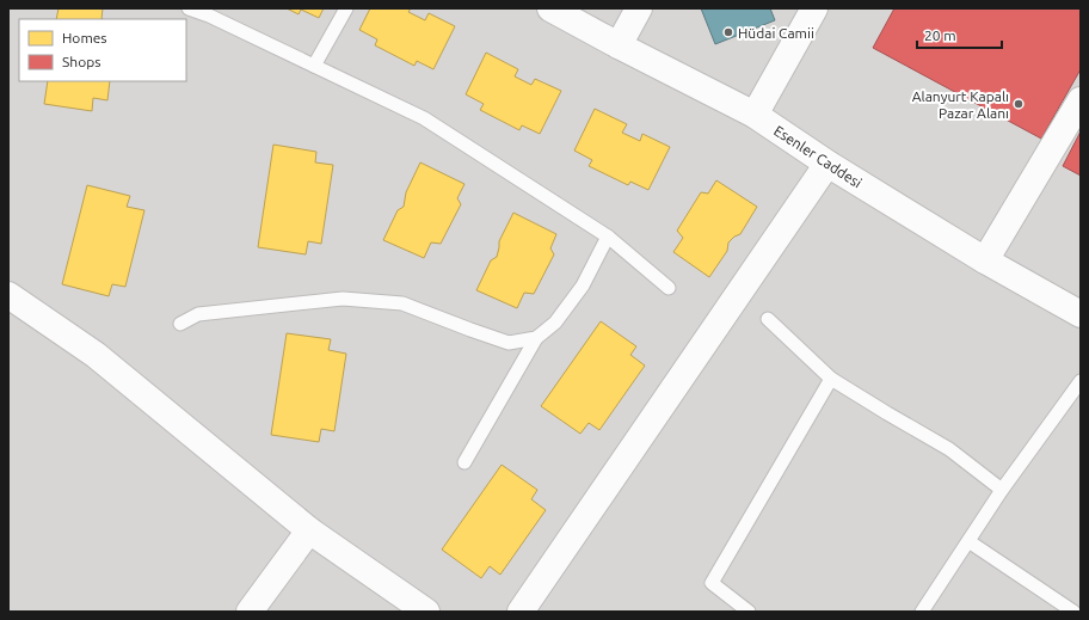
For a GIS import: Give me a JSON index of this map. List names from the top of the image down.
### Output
{
  "streets": {
    "street": ["Esenler Caddesi"]
  },
  "places": ["Hüdai Camii", "Alanyurt Kapalı Pazar Alanı"],
  "legend": ["Homes", "Shops"],
  "scale_bar": "20 m"
}
